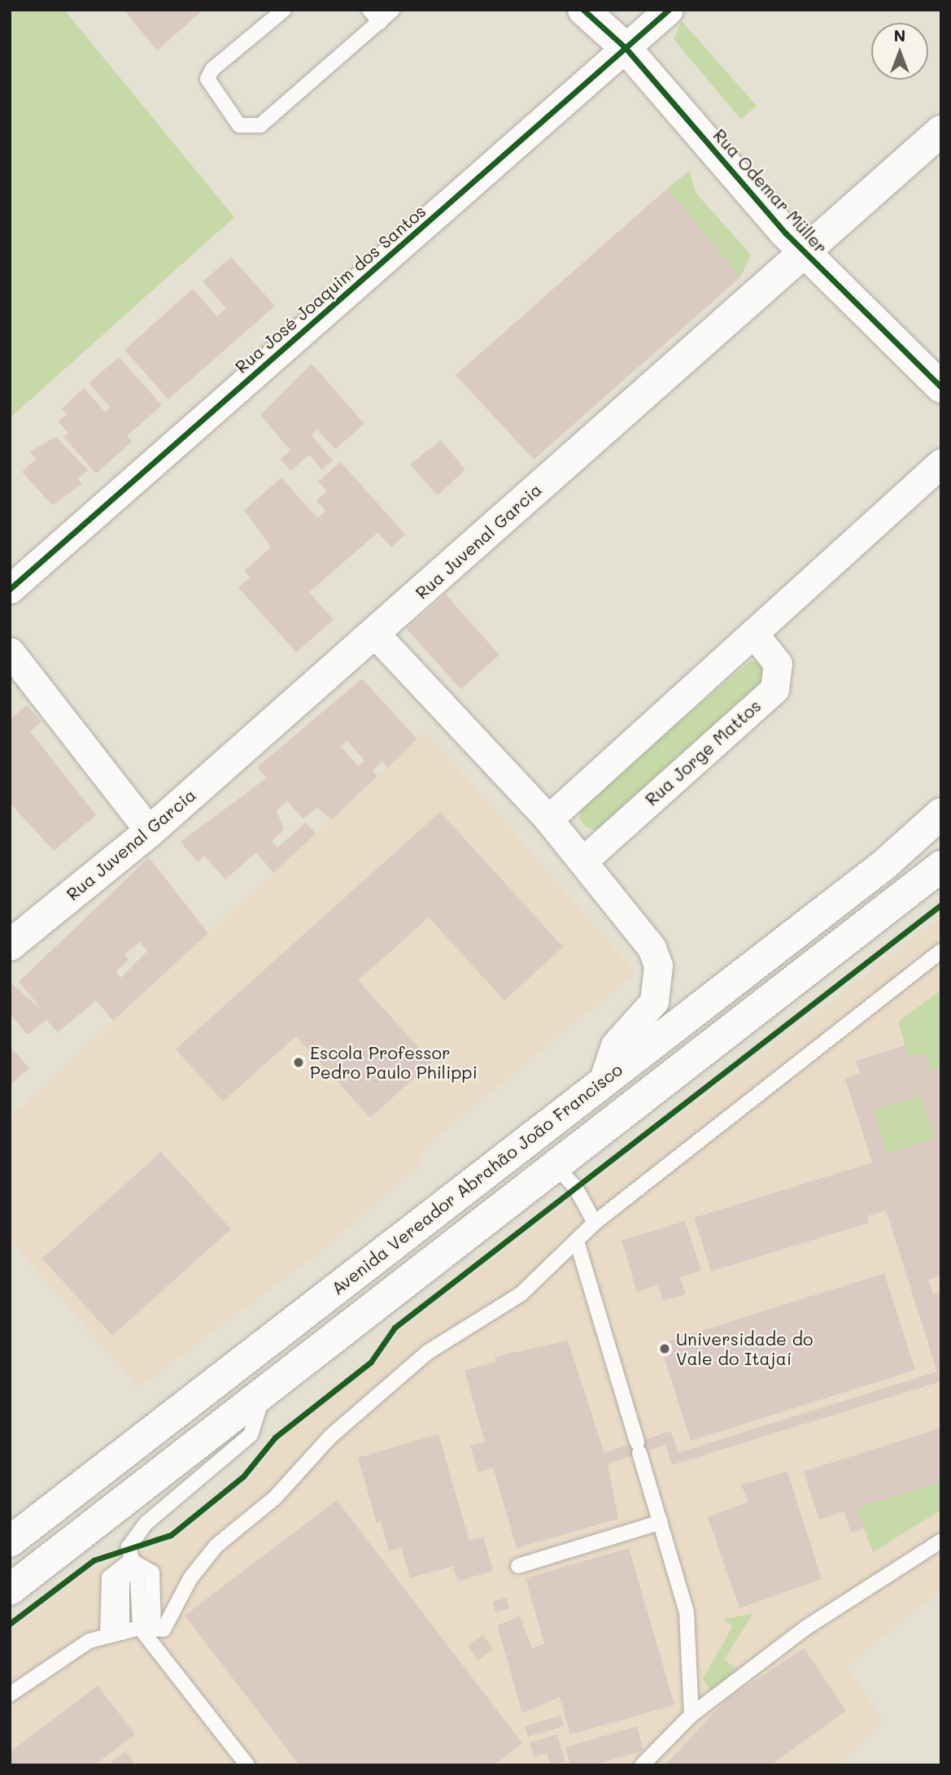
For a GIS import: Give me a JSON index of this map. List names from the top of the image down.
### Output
{
  "streets": {
    "main road": ["Rua Odemar Müller", "Rua Juvenal Garcia", "Avenida Vereador Abrahão João Francisco"],
    "street": ["Rua José Joaquim dos Santos", "Rua Jorge Mattos"]
  },
  "crossings": [
    ["Rua Odemar Müller", "Rua José Joaquim dos Santos"],
    ["Rua Odemar Müller", "Rua Juvenal Garcia"]
  ],
  "places": ["Escola Professor Pedro Paulo Philippi", "Universidade do Vale do Itajaí"],
  "north": "top"
}
